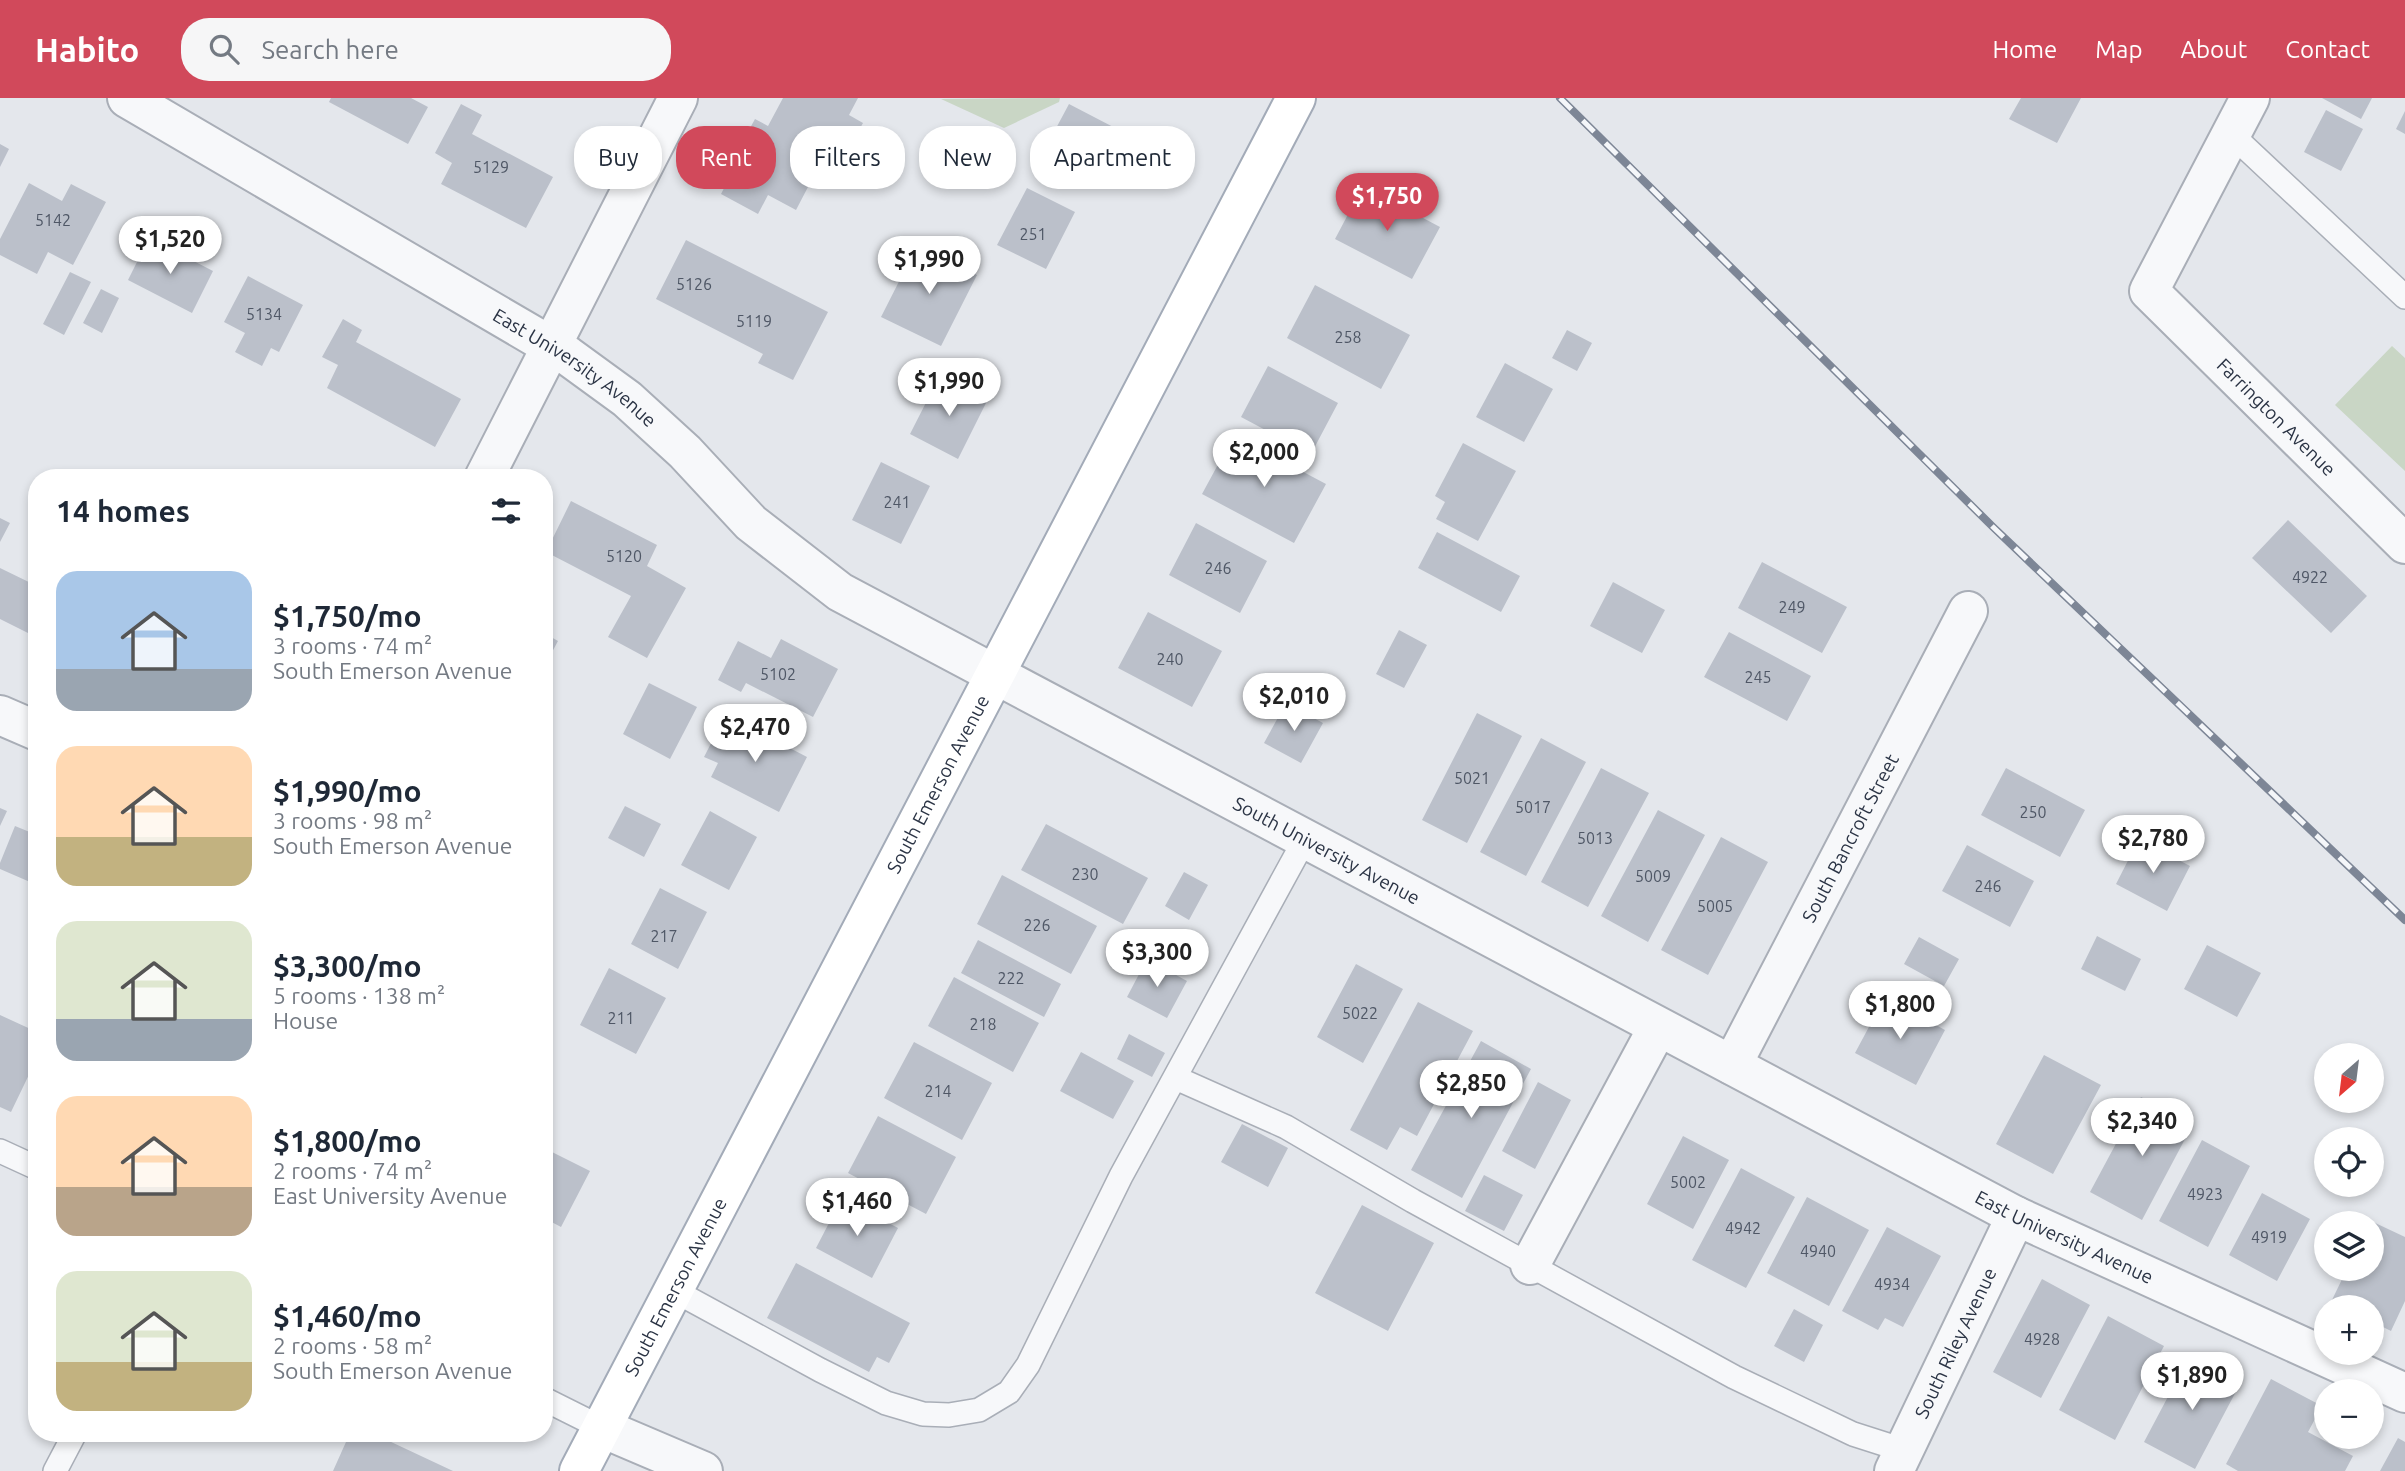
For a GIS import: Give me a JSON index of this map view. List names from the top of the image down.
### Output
{
  "streets": {
    "main road": ["South Emerson Avenue"],
    "street": [
      "East University Avenue",
      "Farrington Avenue",
      "South Bancroft Street",
      "South University Avenue",
      "South Riley Avenue"
    ]
  },
  "crossings": [
    ["East University Avenue", "South Emerson Avenue"],
    ["East University Avenue", "South Bancroft Street"],
    ["East University Avenue", "South University Avenue"],
    ["East University Avenue", "South Riley Avenue"],
    ["South Emerson Avenue", "South University Avenue"],
    ["South Bancroft Street", "South University Avenue"]
  ],
  "house_numbers": [
    "5129",
    "5142",
    "251",
    "5126",
    "5134",
    "5119",
    "258",
    "241",
    "5120",
    "246",
    "4922",
    "249",
    "240",
    "5102",
    "245",
    "5021",
    "5017",
    "250",
    "5013",
    "230",
    "5009",
    "246",
    "5005",
    "226",
    "217",
    "222",
    "5022",
    "211",
    "218",
    "214",
    "5002",
    "4923",
    "4942",
    "4919",
    "4940",
    "4934",
    "4928"
  ],
  "north": "bottom left",
  "page": {
    "header": "Habito",
    "search": "Search here",
    "nav": [
      "Home",
      "Map",
      "About",
      "Contact"
    ],
    "chip": [
      "Buy",
      "Rent",
      "Filters",
      "New",
      "Apartment"
    ],
    "price": [
      "$1,750",
      "$1,520",
      "$1,990",
      "$1,990",
      "$2,000",
      "$2,010",
      "$2,470",
      "$2,780",
      "$3,300",
      "$1,800",
      "$2,850",
      "$2,340",
      "$1,460",
      "$1,890"
    ],
    "heading": "14 homes",
    "list": [
      {
        "name": "$1,750/mo",
        "note": "3 rooms · 74 m² · South Emerson Avenue"
      },
      {
        "name": "$1,990/mo",
        "note": "3 rooms · 98 m² · South Emerson Avenue"
      },
      {
        "name": "$3,300/mo",
        "note": "5 rooms · 138 m² · House"
      },
      {
        "name": "$1,800/mo",
        "note": "2 rooms · 74 m² · East University Avenue"
      },
      {
        "name": "$1,460/mo",
        "note": "2 rooms · 58 m² · South Emerson Avenue"
      }
    ],
    "map_buttons": ["+", "−"]
  }
}
